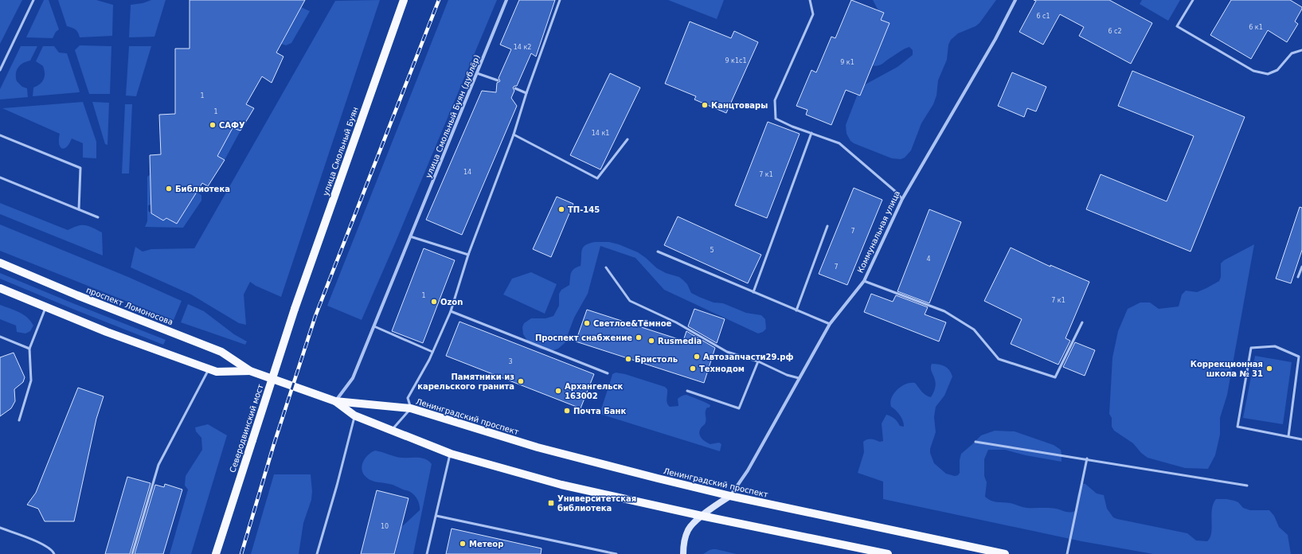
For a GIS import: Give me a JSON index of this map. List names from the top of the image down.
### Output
{
  "streets": {
    "main road": [
      "улица Смольный Буян",
      "Коммунальная улица",
      "проспект Ломоносова",
      "Ленинградский проспект",
      "Северодвинский мост"
    ],
    "street": ["улица Смольный Буян (дублёр)"]
  },
  "crossings": [
    ["улица Смольный Буян (дублёр)", "проспект Ломоносова"],
    ["улица Смольный Буян (дублёр)", "Ленинградский проспект"],
    ["улица Смольный Буян", "Северодвинский мост"],
    ["Коммунальная улица", "Ленинградский проспект"],
    ["проспект Ломоносова", "Ленинградский проспект"]
  ],
  "places": {
    "other": [
      "Канцтовары",
      "САФУ",
      "Библиотека",
      "ТП-145",
      "Ozon",
      "Светлое&Тёмное",
      "Проспект снабжение",
      "Rusmedia",
      "Автозапчасти29.рф",
      "Бристоль",
      "Технодом",
      "Коррекционная школа № 31",
      "Памятники из карельского гранита",
      "Архангельск 163002",
      "Почта Банк",
      "Метеор"
    ],
    "transit": ["Университетская библиотека"]
  },
  "house_numbers": [
    "6 с1",
    "6 к1",
    "6 с2",
    "14 к2",
    "9 к1с1",
    "9 к1",
    "1",
    "1",
    "14 к1",
    "14",
    "7 к1",
    "7",
    "5",
    "4",
    "7",
    "1",
    "7 к1",
    "3",
    "10"
  ]
}
